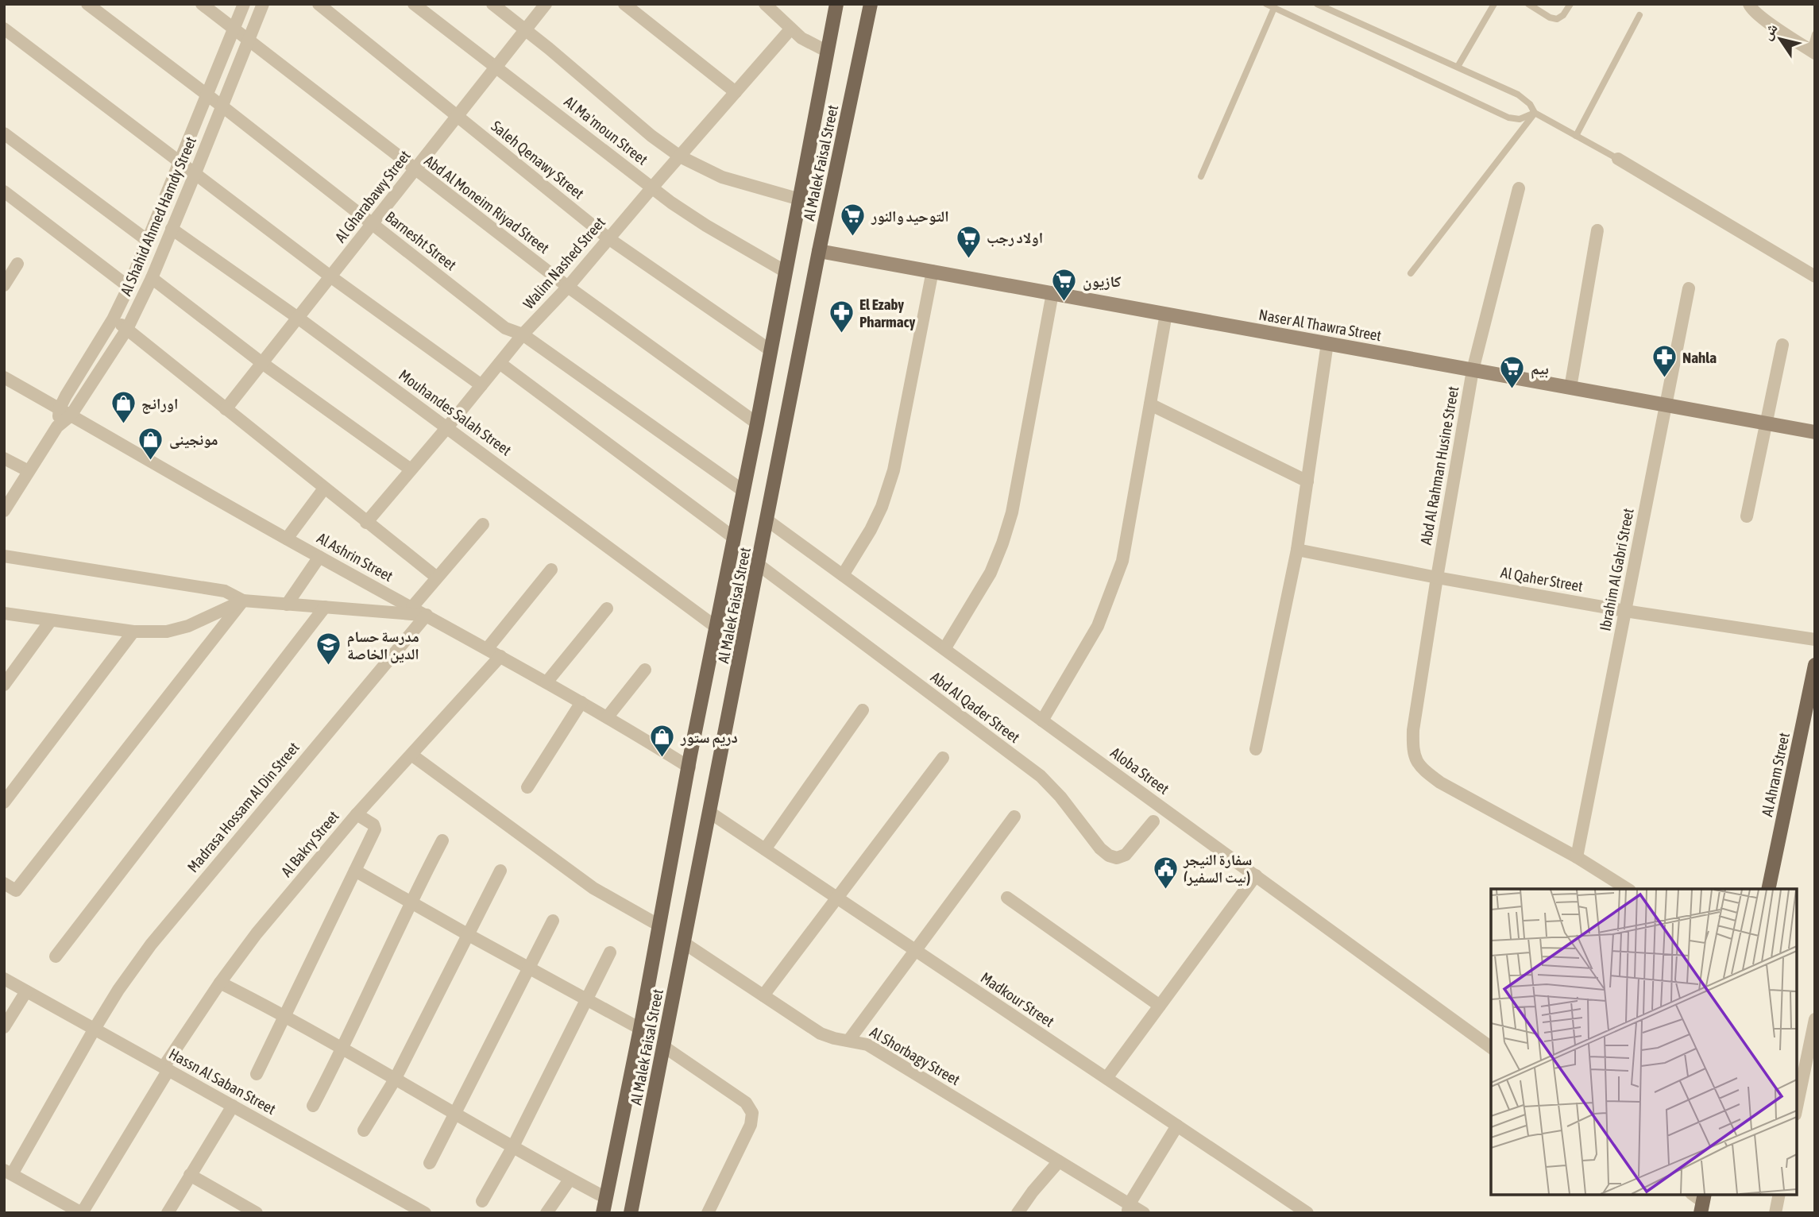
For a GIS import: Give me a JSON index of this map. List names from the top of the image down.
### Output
{
  "streets": {
    "main road": ["Al Malek Faisal Street", "Al Ahram Street"],
    "street": [
      "Al Ma'moun Street",
      "Saleh Qenawy Street",
      "Al Gharabawy Street",
      "Abd Al Moneim Riyad Street",
      "Al Shahid Ahmed Hamdy Street",
      "Barnesht Street",
      "Walim Nashed Street",
      "Naser Al Thawra Street",
      "Mouhandes Salah Street",
      "Abd Al Rahman Husine Street",
      "Al Ashrin Street",
      "Ibrahim Al Gabri Street",
      "Al Qaher Street",
      "Abd Al Qader Street",
      "Aloba Street",
      "Madrasa Hossam Al Din Street",
      "Al Bakry Street",
      "Madkour Street",
      "Al Shorbagy Street",
      "Hassn Al Saban Street"
    ]
  },
  "crossings": [
    ["Al Ma'moun Street", "Al Malek Faisal Street"],
    ["Al Ma'moun Street", "Al Gharabawy Street"],
    ["Al Ma'moun Street", "Walim Nashed Street"],
    ["Saleh Qenawy Street", "Al Malek Faisal Street"],
    ["Saleh Qenawy Street", "Al Gharabawy Street"],
    ["Saleh Qenawy Street", "Walim Nashed Street"],
    ["Al Malek Faisal Street", "Abd Al Moneim Riyad Street"],
    ["Al Malek Faisal Street", "Barnesht Street"],
    ["Al Malek Faisal Street", "Naser Al Thawra Street"],
    ["Al Malek Faisal Street", "Mouhandes Salah Street"],
    ["Al Malek Faisal Street", "Al Ashrin Street"],
    ["Al Malek Faisal Street", "Abd Al Qader Street"],
    ["Al Malek Faisal Street", "Aloba Street"],
    ["Al Malek Faisal Street", "Madkour Street"],
    ["Al Malek Faisal Street", "Al Shorbagy Street"],
    ["Al Gharabawy Street", "Abd Al Moneim Riyad Street"],
    ["Al Gharabawy Street", "Barnesht Street"],
    ["Al Gharabawy Street", "Mouhandes Salah Street"],
    ["Abd Al Moneim Riyad Street", "Al Shahid Ahmed Hamdy Street"],
    ["Abd Al Moneim Riyad Street", "Walim Nashed Street"],
    ["Al Shahid Ahmed Hamdy Street", "Barnesht Street"],
    ["Al Shahid Ahmed Hamdy Street", "Mouhandes Salah Street"],
    ["Al Shahid Ahmed Hamdy Street", "Al Ashrin Street"],
    ["Barnesht Street", "Walim Nashed Street"],
    ["Walim Nashed Street", "Mouhandes Salah Street"],
    ["Naser Al Thawra Street", "Abd Al Rahman Husine Street"],
    ["Naser Al Thawra Street", "Ibrahim Al Gabri Street"],
    ["Abd Al Rahman Husine Street", "Ibrahim Al Gabri Street"],
    ["Abd Al Rahman Husine Street", "Al Qaher Street"],
    ["Al Ashrin Street", "Madrasa Hossam Al Din Street"],
    ["Al Ashrin Street", "Al Bakry Street"],
    ["Ibrahim Al Gabri Street", "Al Qaher Street"],
    ["Madrasa Hossam Al Din Street", "Hassn Al Saban Street"],
    ["Al Bakry Street", "Hassn Al Saban Street"]
  ],
  "places": {
    "supermarket": [
      "التوحيد والنور",
      "اولاد رجب",
      "كازيون",
      "بيم"
    ],
    "pharmacy": ["El Ezaby Pharmacy", "Nahla"],
    "shop": ["اورانج", "مونجينى", "دريم ستور"],
    "school or university": ["مدرسة حسام الدين الخاصة"],
    "public building": ["سفارة النيجر (بيت السفير)"]
  },
  "north": "top left"
}
